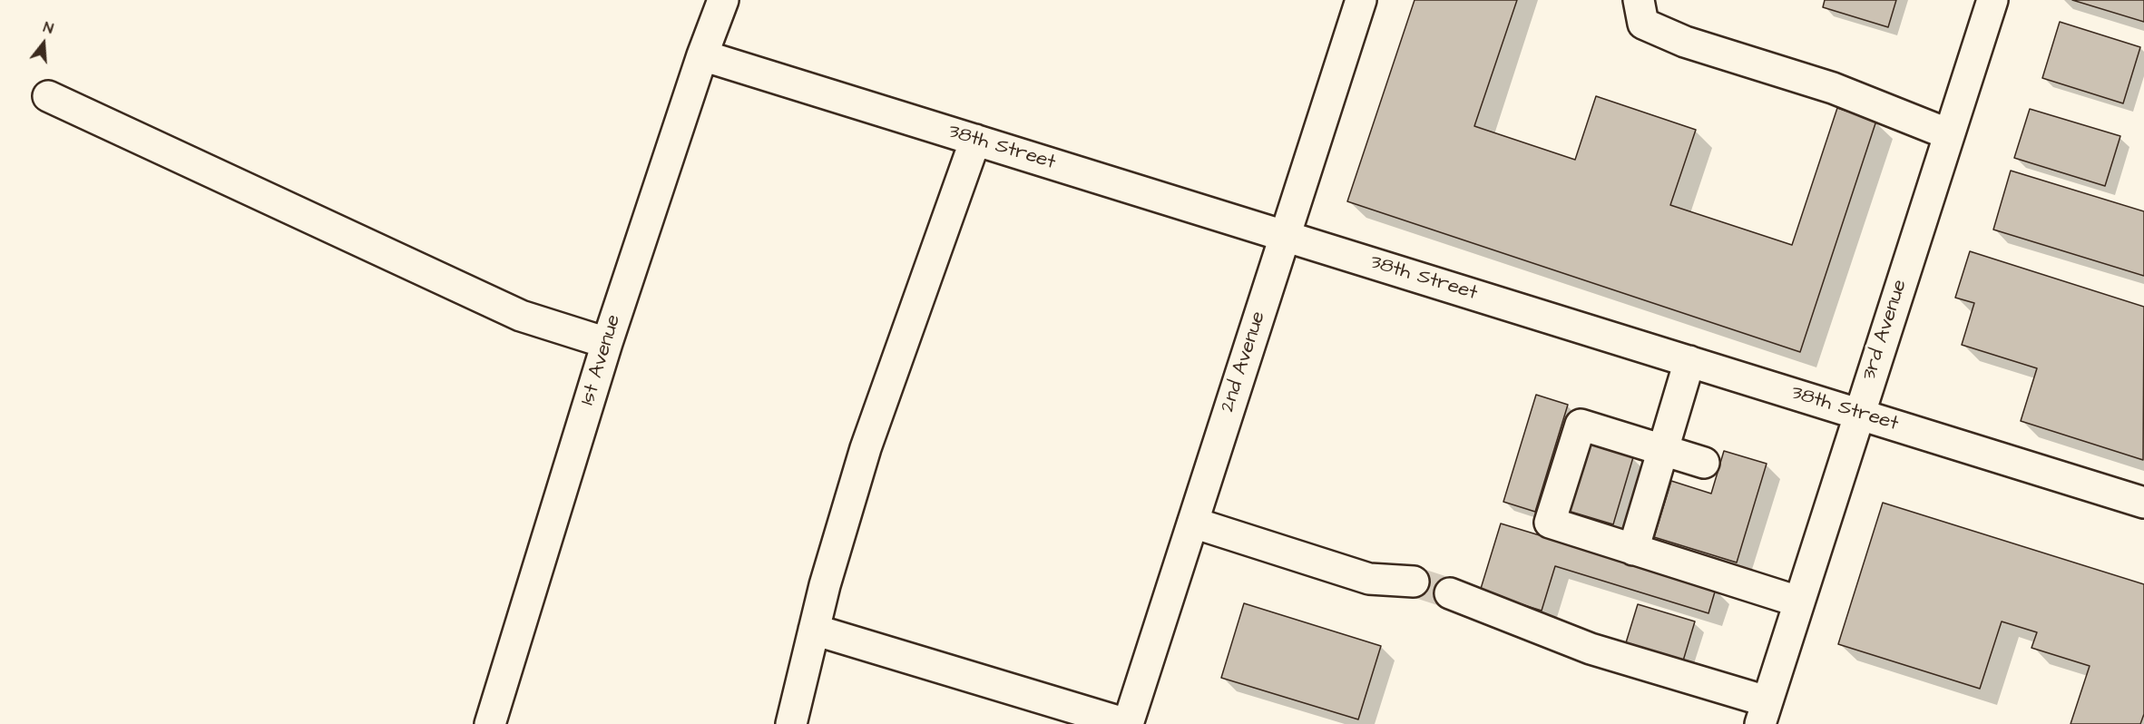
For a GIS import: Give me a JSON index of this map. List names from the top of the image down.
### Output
{
  "streets": {
    "street": [
      "38th Street",
      "3rd Avenue",
      "1st Avenue",
      "2nd Avenue"
    ]
  },
  "crossings": [
    ["38th Street", "3rd Avenue"],
    ["38th Street", "1st Avenue"],
    ["38th Street", "2nd Avenue"]
  ],
  "north": "top"
}
